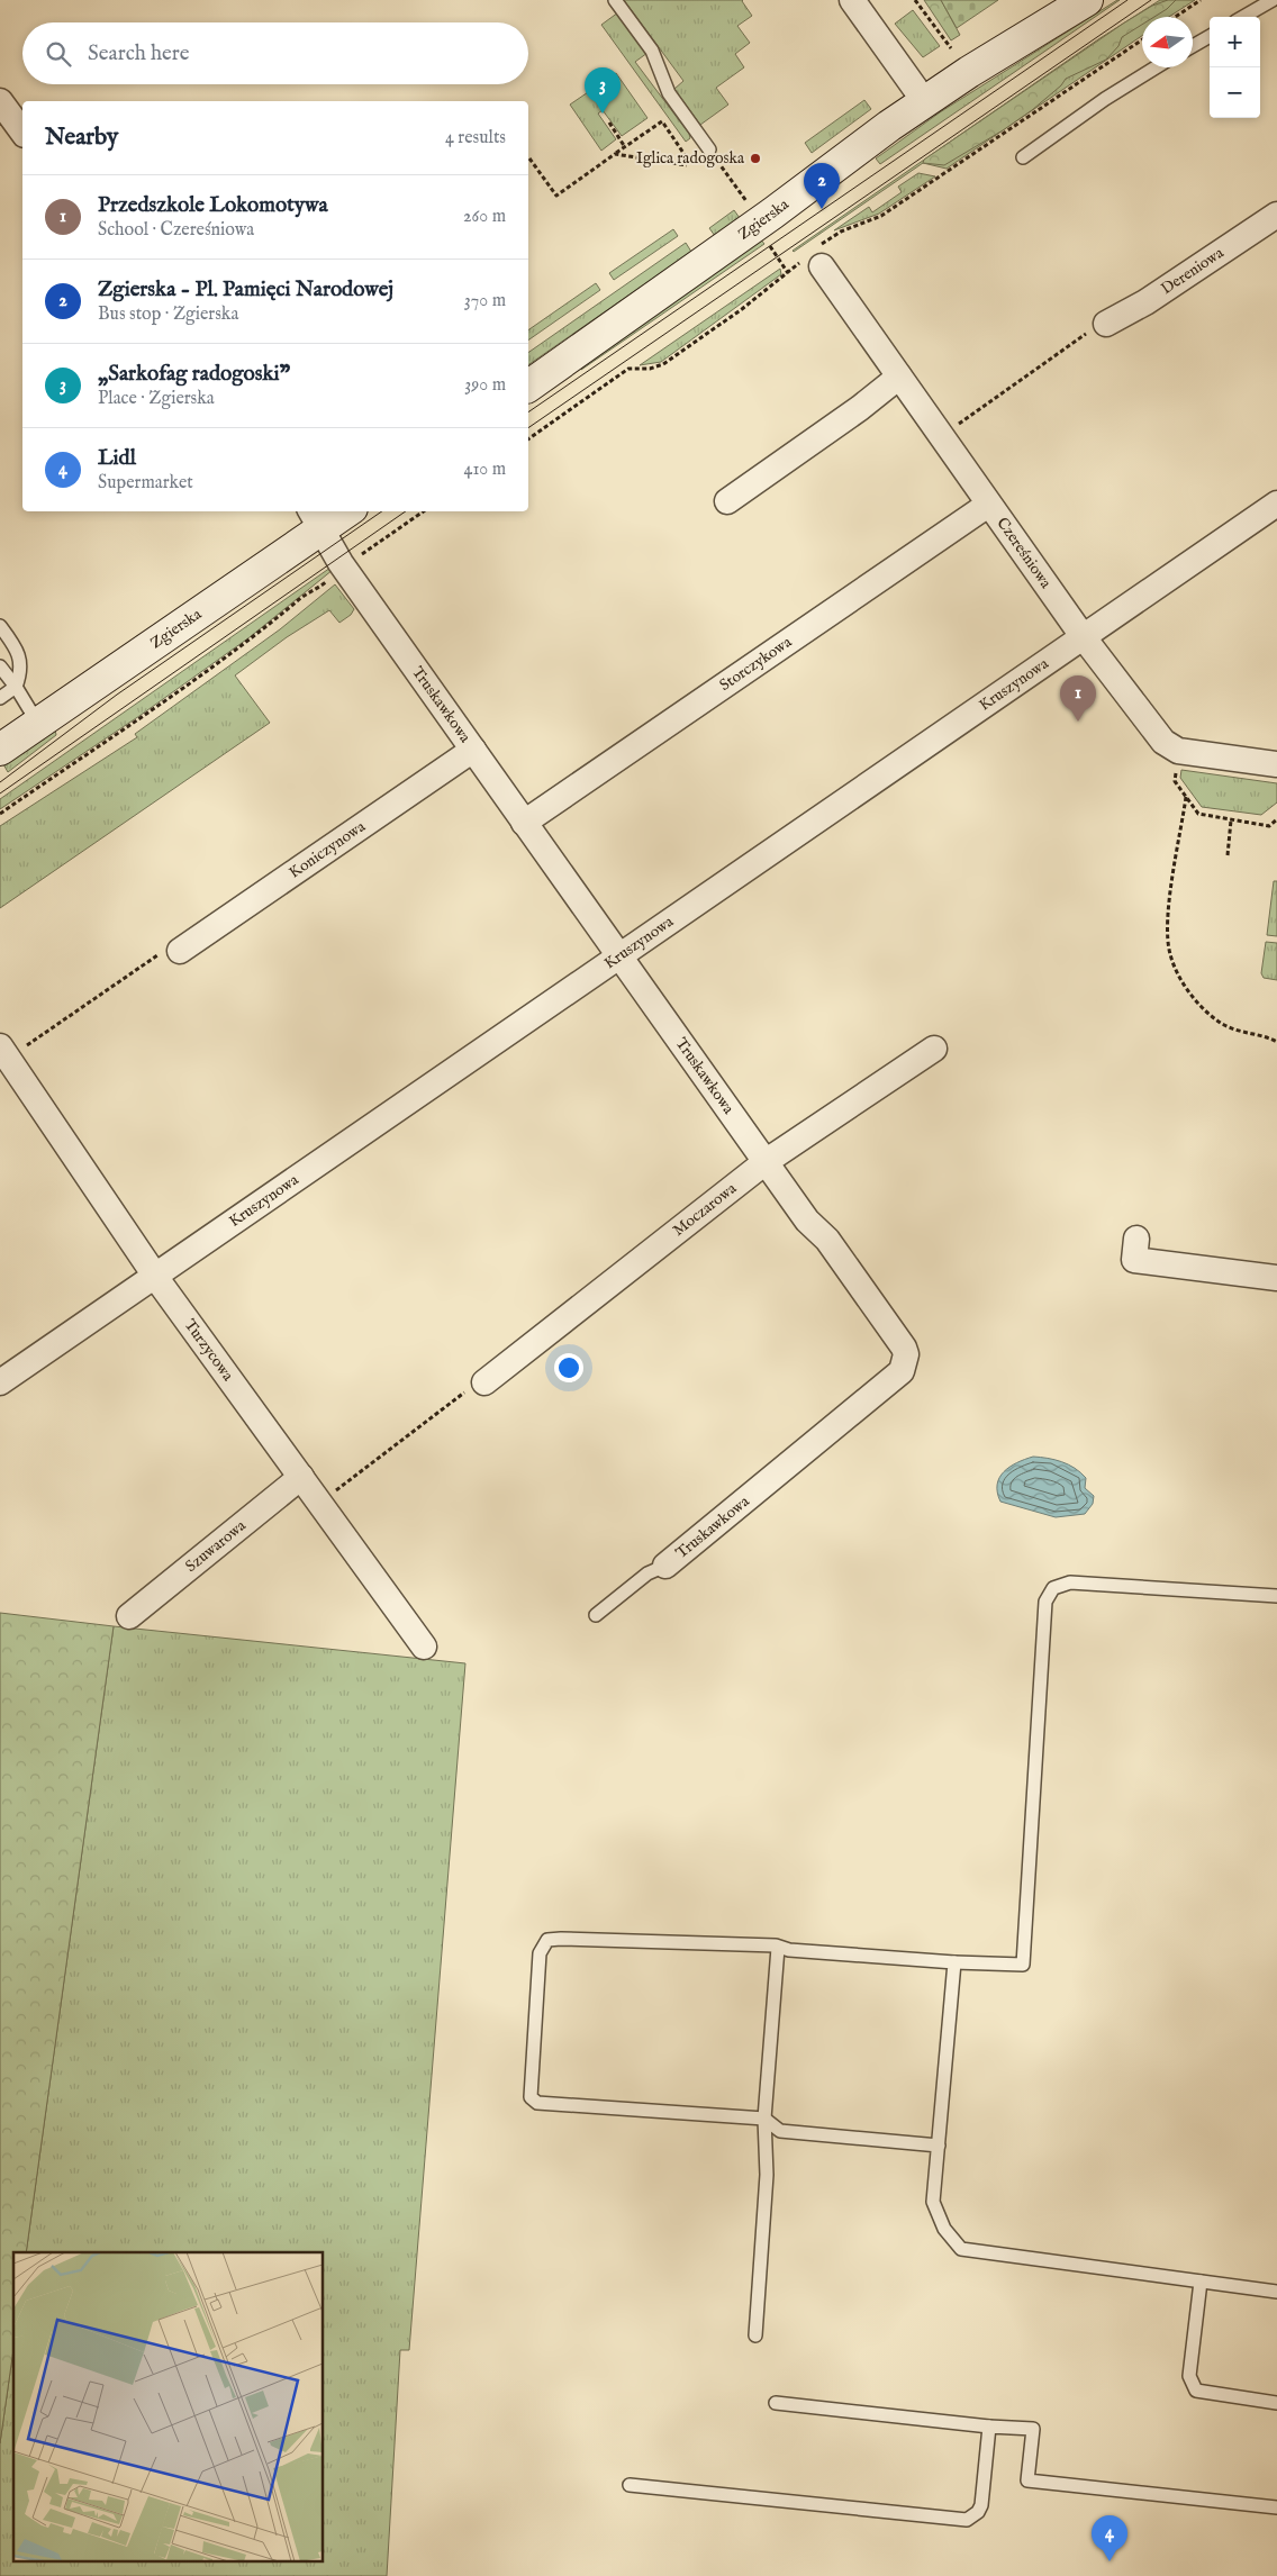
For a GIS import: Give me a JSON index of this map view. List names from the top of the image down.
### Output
{
  "streets": {
    "main road": ["Zgierska"],
    "street": [
      "Dereniowa",
      "Czereśniowa",
      "Storczykowa",
      "Kruszynowa",
      "Truskawkowa",
      "Koniczynowa",
      "Moczarowa",
      "Turzycowa",
      "Szuwarowa"
    ]
  },
  "crossings": [
    ["Zgierska", "Truskawkowa"],
    ["Czereśniowa", "Storczykowa"],
    ["Czereśniowa", "Kruszynowa"],
    ["Storczykowa", "Truskawkowa"],
    ["Kruszynowa", "Truskawkowa"],
    ["Kruszynowa", "Turzycowa"],
    ["Truskawkowa", "Koniczynowa"],
    ["Truskawkowa", "Moczarowa"],
    ["Turzycowa", "Szuwarowa"]
  ],
  "places": ["Iglica radogoska"],
  "north": "left",
  "page": {
    "map_buttons": ["+", "−"],
    "search": "Search here",
    "pins": [
      "3",
      "2",
      "1",
      "4"
    ],
    "heading": ["Nearby", "4 results"],
    "list": [
      {
        "mark": "1",
        "name": "Przedszkole Lokomotywa",
        "note": "School · Czereśniowa",
        "value": "260 m"
      },
      {
        "mark": "2",
        "name": "Zgierska - Pl. Pamięci Narodowej",
        "note": "Bus stop · Zgierska",
        "value": "370 m"
      },
      {
        "mark": "3",
        "name": "„Sarkofag radogoski”",
        "note": "Place · Zgierska",
        "value": "390 m"
      },
      {
        "mark": "4",
        "name": "Lidl",
        "note": "Supermarket",
        "value": "410 m"
      }
    ]
  }
}
